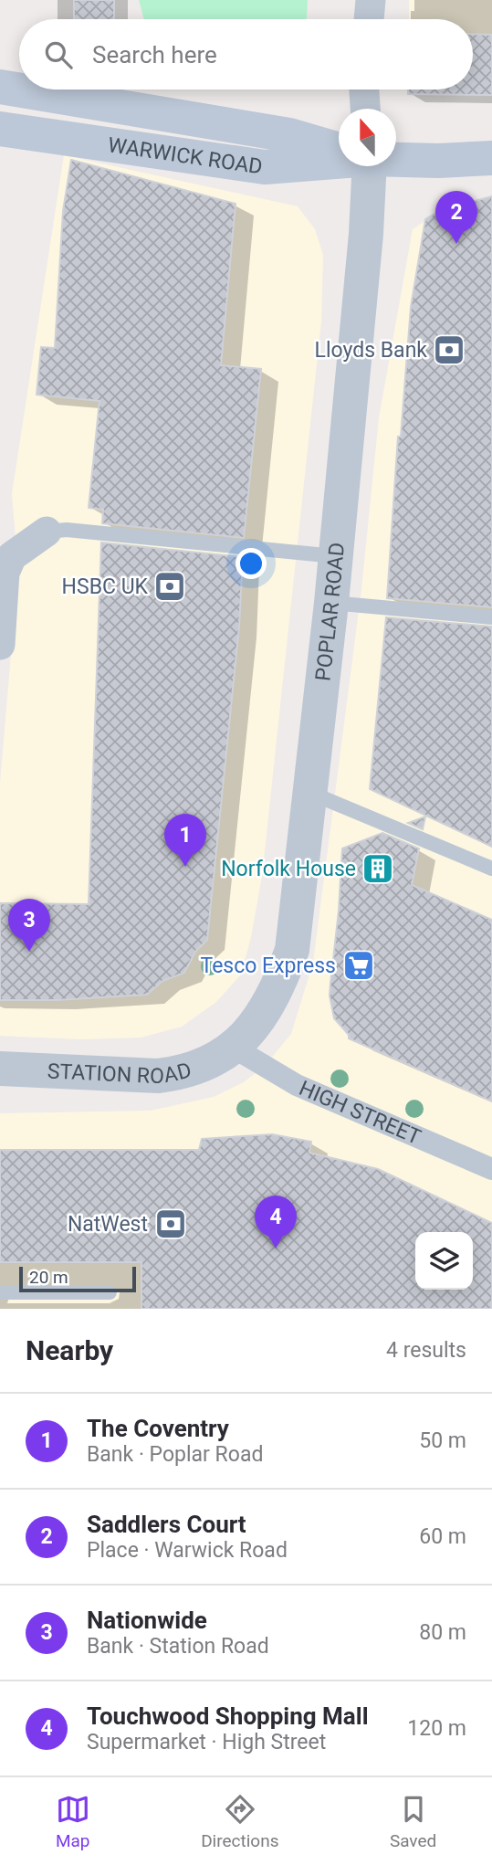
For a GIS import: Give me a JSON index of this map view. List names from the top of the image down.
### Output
{
  "streets": {
    "main road": ["WARWICK ROAD"],
    "street": ["POPLAR ROAD", "STATION ROAD", "HIGH STREET"]
  },
  "crossings": [
    ["POPLAR ROAD", "STATION ROAD"],
    ["POPLAR ROAD", "HIGH STREET"],
    ["STATION ROAD", "HIGH STREET"]
  ],
  "places": {
    "bank": ["Lloyds Bank", "HSBC UK", "NatWest"],
    "building": ["Norfolk House"],
    "supermarket": ["Tesco Express"]
  },
  "scale_bar": "20 m",
  "north": "top",
  "page": {
    "search": "Search here",
    "pins": [
      "2",
      "1",
      "3",
      "4"
    ],
    "scale": "20 m",
    "heading": ["Nearby", "4 results"],
    "list": [
      {
        "mark": "1",
        "name": "The Coventry",
        "note": "Bank · Poplar Road",
        "value": "50 m"
      },
      {
        "mark": "2",
        "name": "Saddlers Court",
        "note": "Place · Warwick Road",
        "value": "60 m"
      },
      {
        "mark": "3",
        "name": "Nationwide",
        "note": "Bank · Station Road",
        "value": "80 m"
      },
      {
        "mark": "4",
        "name": "Touchwood Shopping Mall",
        "note": "Supermarket · High Street",
        "value": "120 m"
      }
    ],
    "nav": ["Map", "Directions", "Saved"]
  }
}
